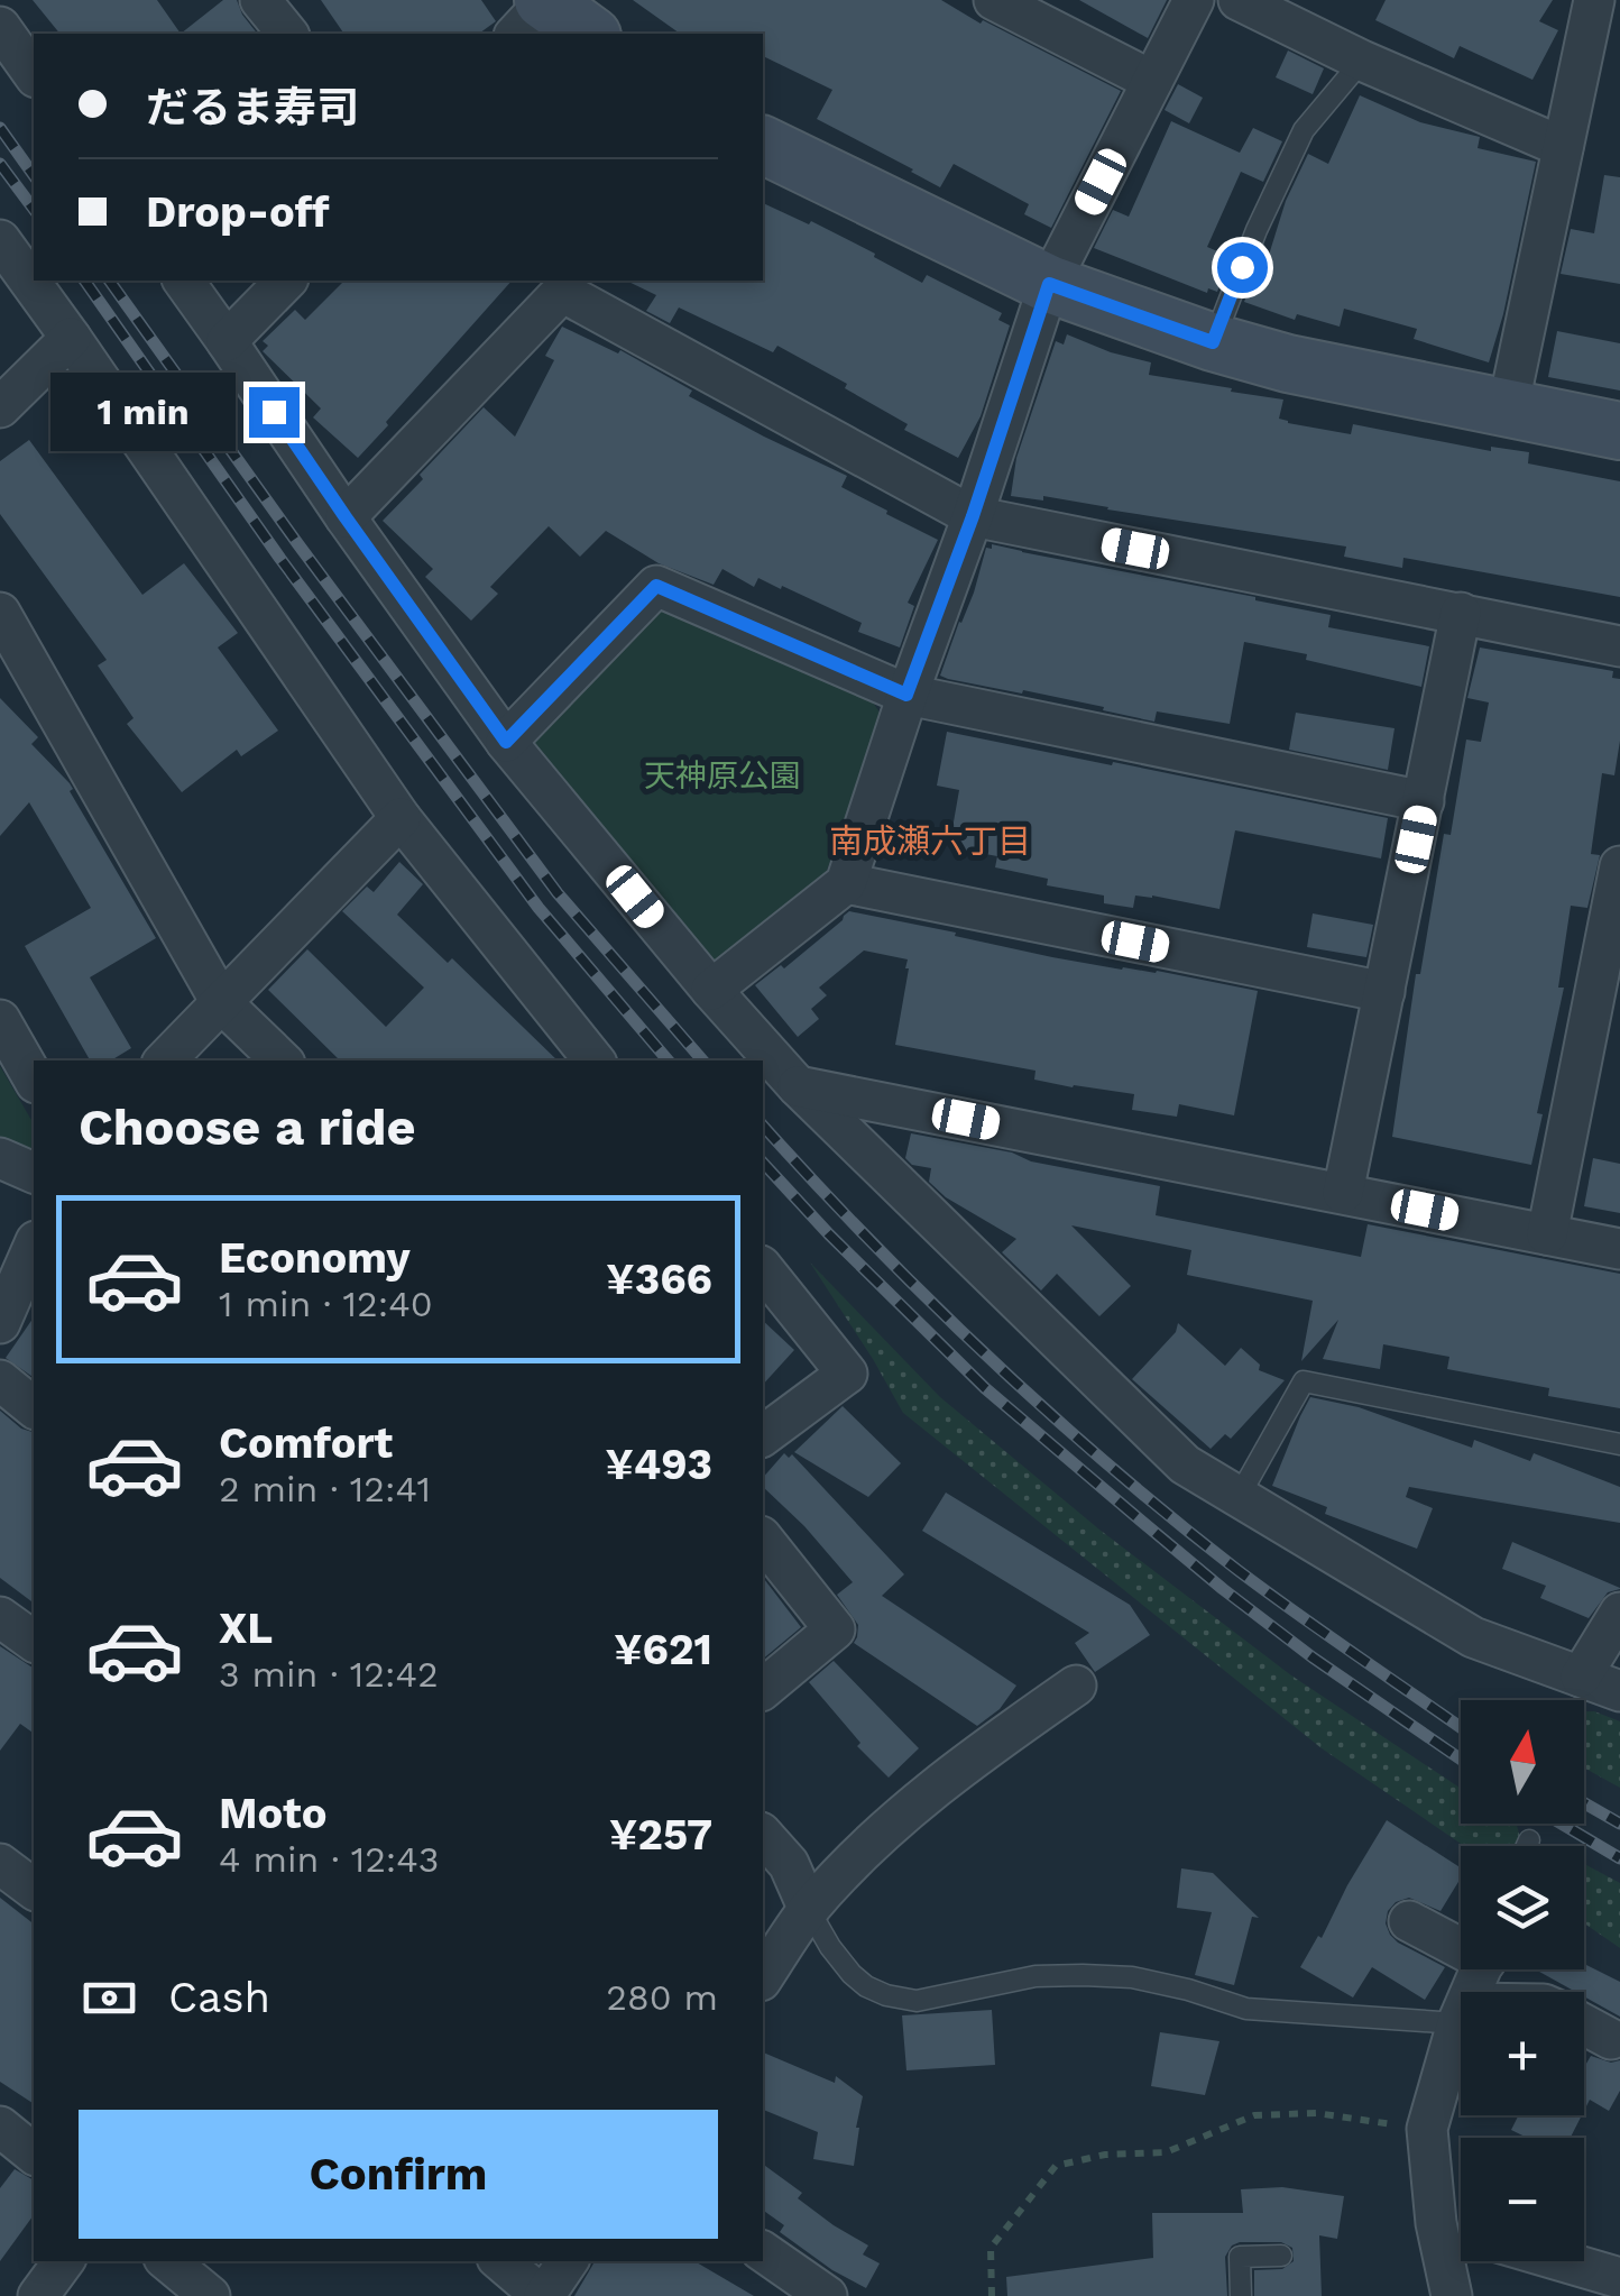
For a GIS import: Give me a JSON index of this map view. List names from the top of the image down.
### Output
{
  "districts": ["南成瀬六丁目"],
  "parks": ["天神原公園"],
  "north": "top",
  "page": {
    "banner": ["だるま寿司", "Drop-off"],
    "bubble": "1 min",
    "heading": "Choose a ride",
    "list": [
      {
        "name": "Economy",
        "note": "1 min · 12:40",
        "value": "¥366"
      },
      {
        "name": "Comfort",
        "note": "2 min · 12:41",
        "value": "¥493"
      },
      {
        "name": "XL",
        "note": "3 min · 12:42",
        "value": "¥621"
      },
      {
        "name": "Moto",
        "note": "4 min · 12:43",
        "value": "¥257"
      }
    ],
    "map_buttons": ["+", "−"],
    "pay": ["Cash", "280 m"],
    "buttons": "Confirm"
  }
}
